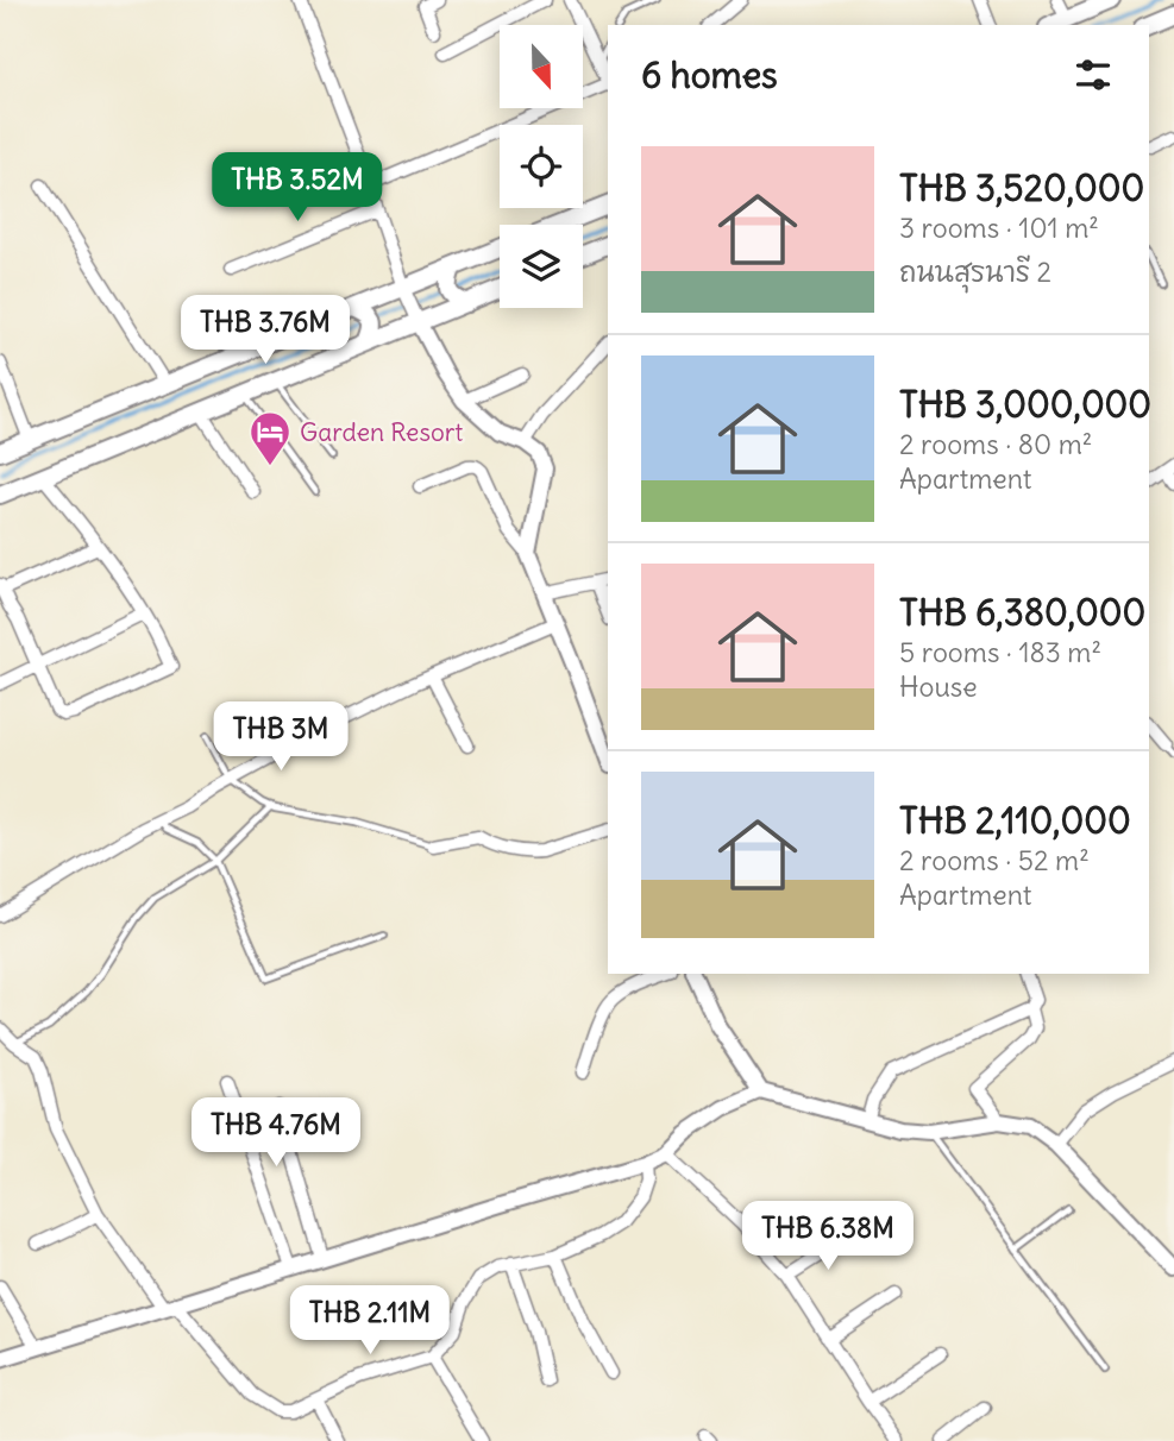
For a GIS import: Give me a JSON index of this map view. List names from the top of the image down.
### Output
{
  "places": {
    "hotel": ["Garden Resort"]
  },
  "north": "bottom",
  "page": {
    "heading": "6 homes",
    "list": [
      {
        "name": "THB 3,520,000",
        "note": "3 rooms · 101 m² · ถนนสุรนารี 2"
      },
      {
        "name": "THB 3,000,000",
        "note": "2 rooms · 80 m² · Apartment"
      },
      {
        "name": "THB 6,380,000",
        "note": "5 rooms · 183 m² · House"
      },
      {
        "name": "THB 2,110,000",
        "note": "2 rooms · 52 m² · Apartment"
      }
    ],
    "price": [
      "THB 3.52M",
      "THB 3.76M",
      "THB 3M",
      "THB 4.76M",
      "THB 6.38M",
      "THB 2.11M"
    ]
  }
}
